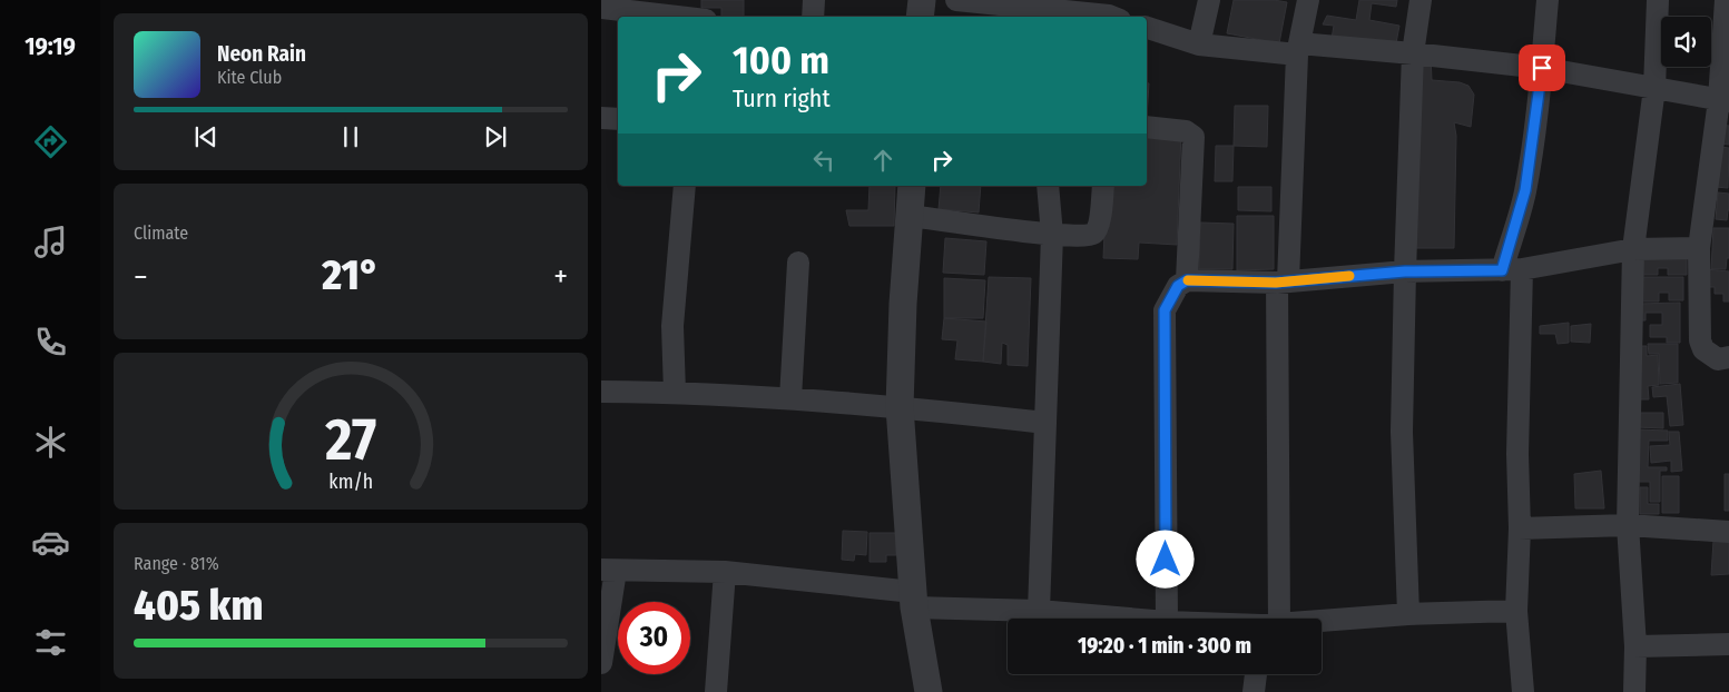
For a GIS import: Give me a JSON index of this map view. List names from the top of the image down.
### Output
{
  "page": {
    "tabs": "19:19",
    "turn": ["100 m", "Turn right"],
    "song": ["Neon Rain", "Kite Club"],
    "tile": [
      "Climate",
      ["Range · 81%", "405 km"]
    ],
    "heat": ["−", "21°", "+"],
    "limit": "30",
    "trip": "19:20 · 1 min · 300 m",
    "gauge": ["27", "km/h"]
  }
}
